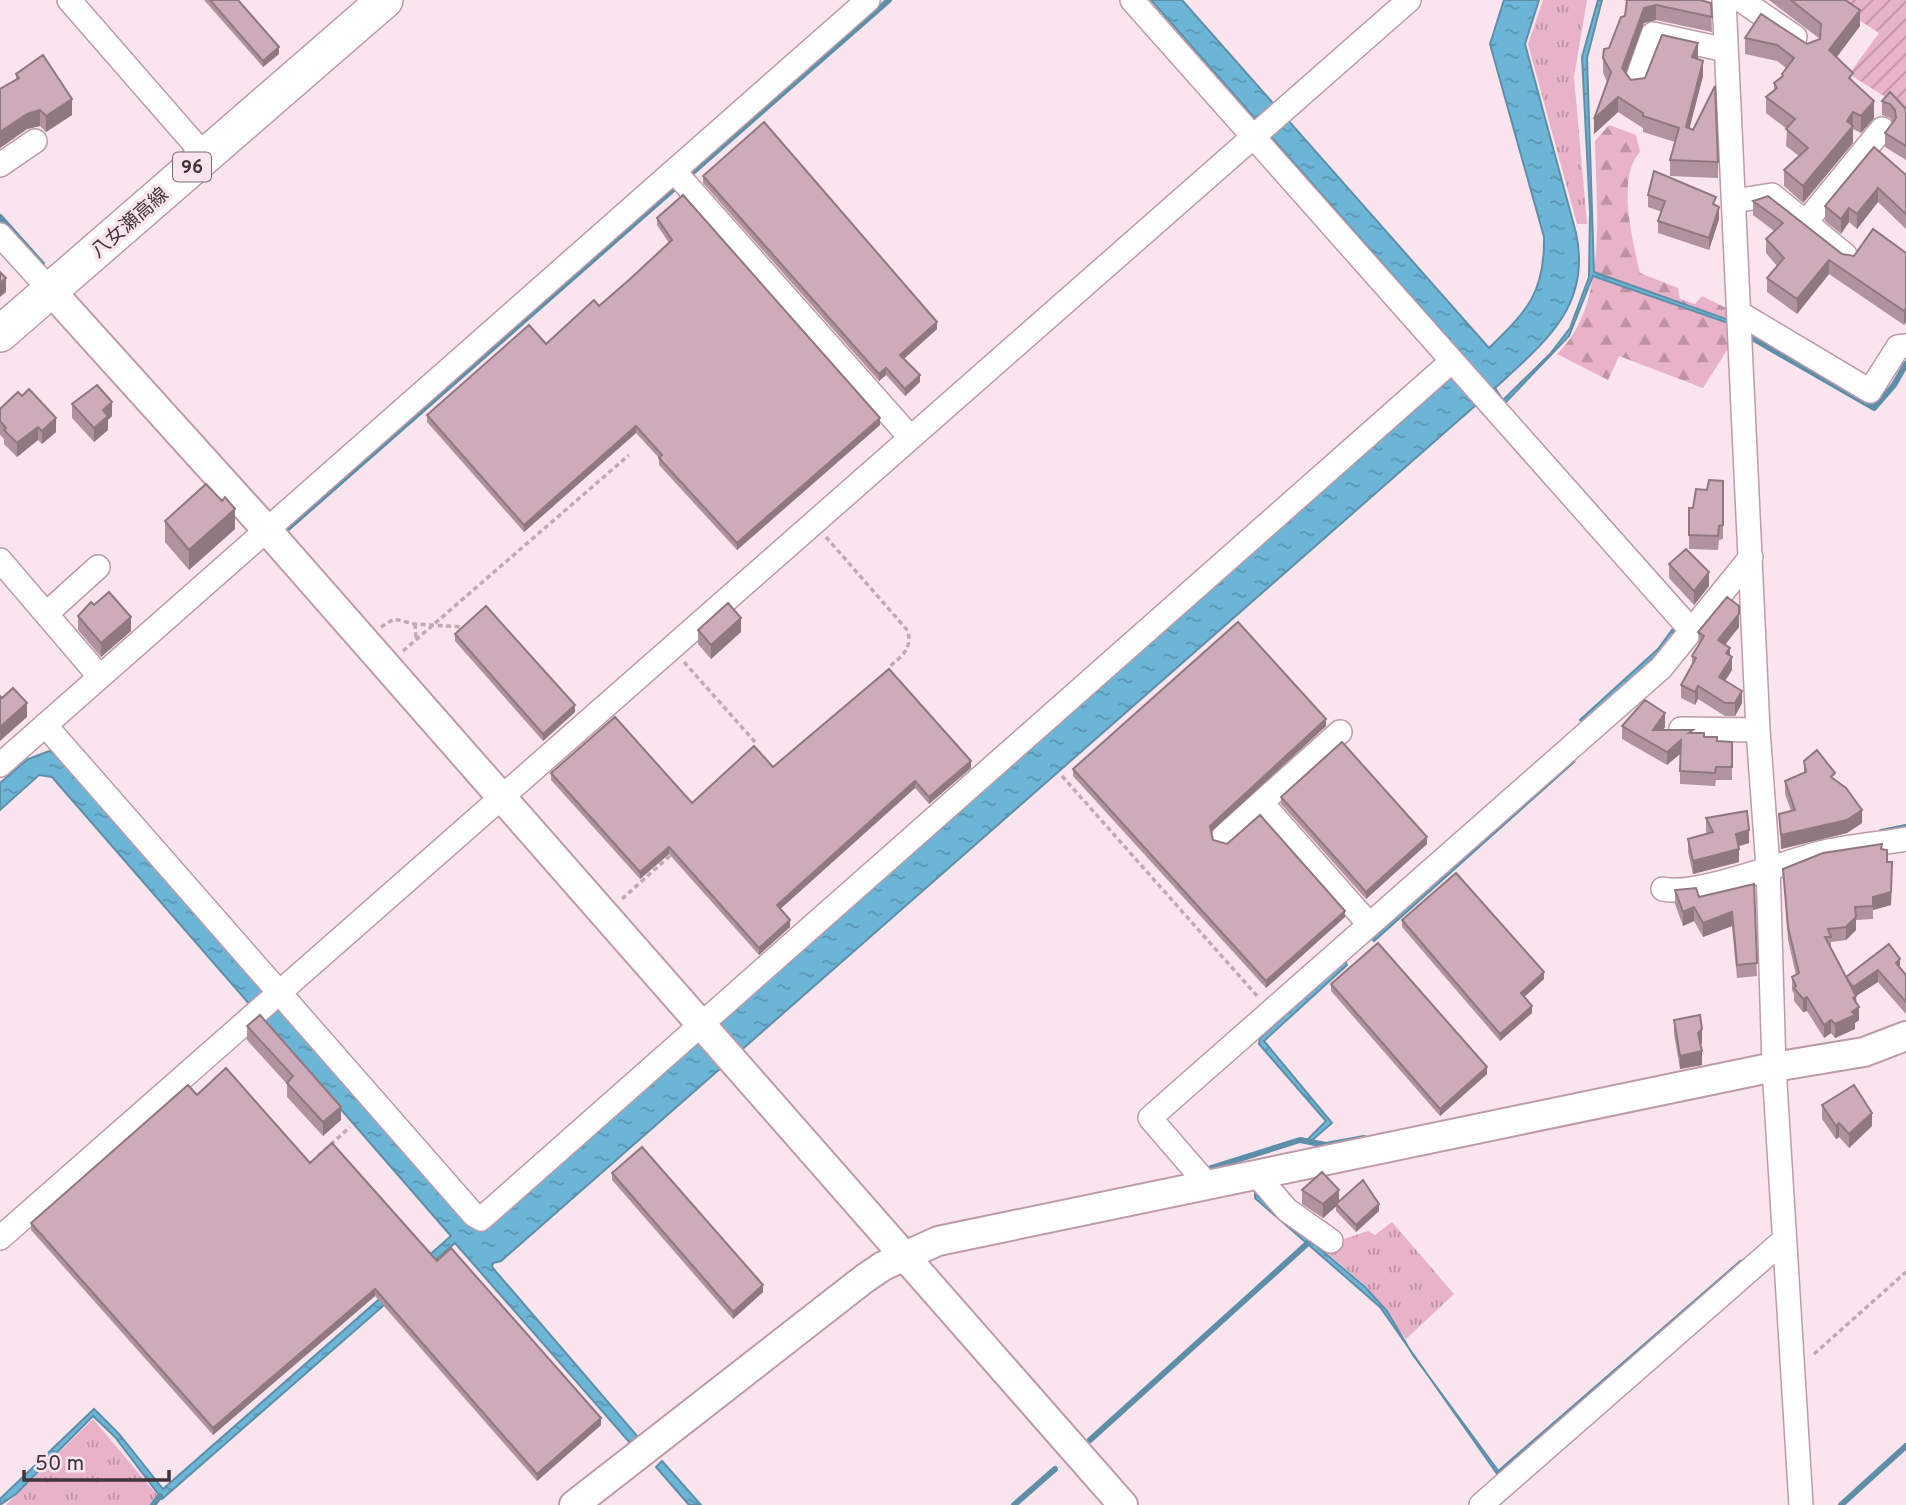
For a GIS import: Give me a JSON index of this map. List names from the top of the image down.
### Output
{
  "streets": {
    "main road": ["96", "八女瀬高線"]
  },
  "scale_bar": "50 m"
}
